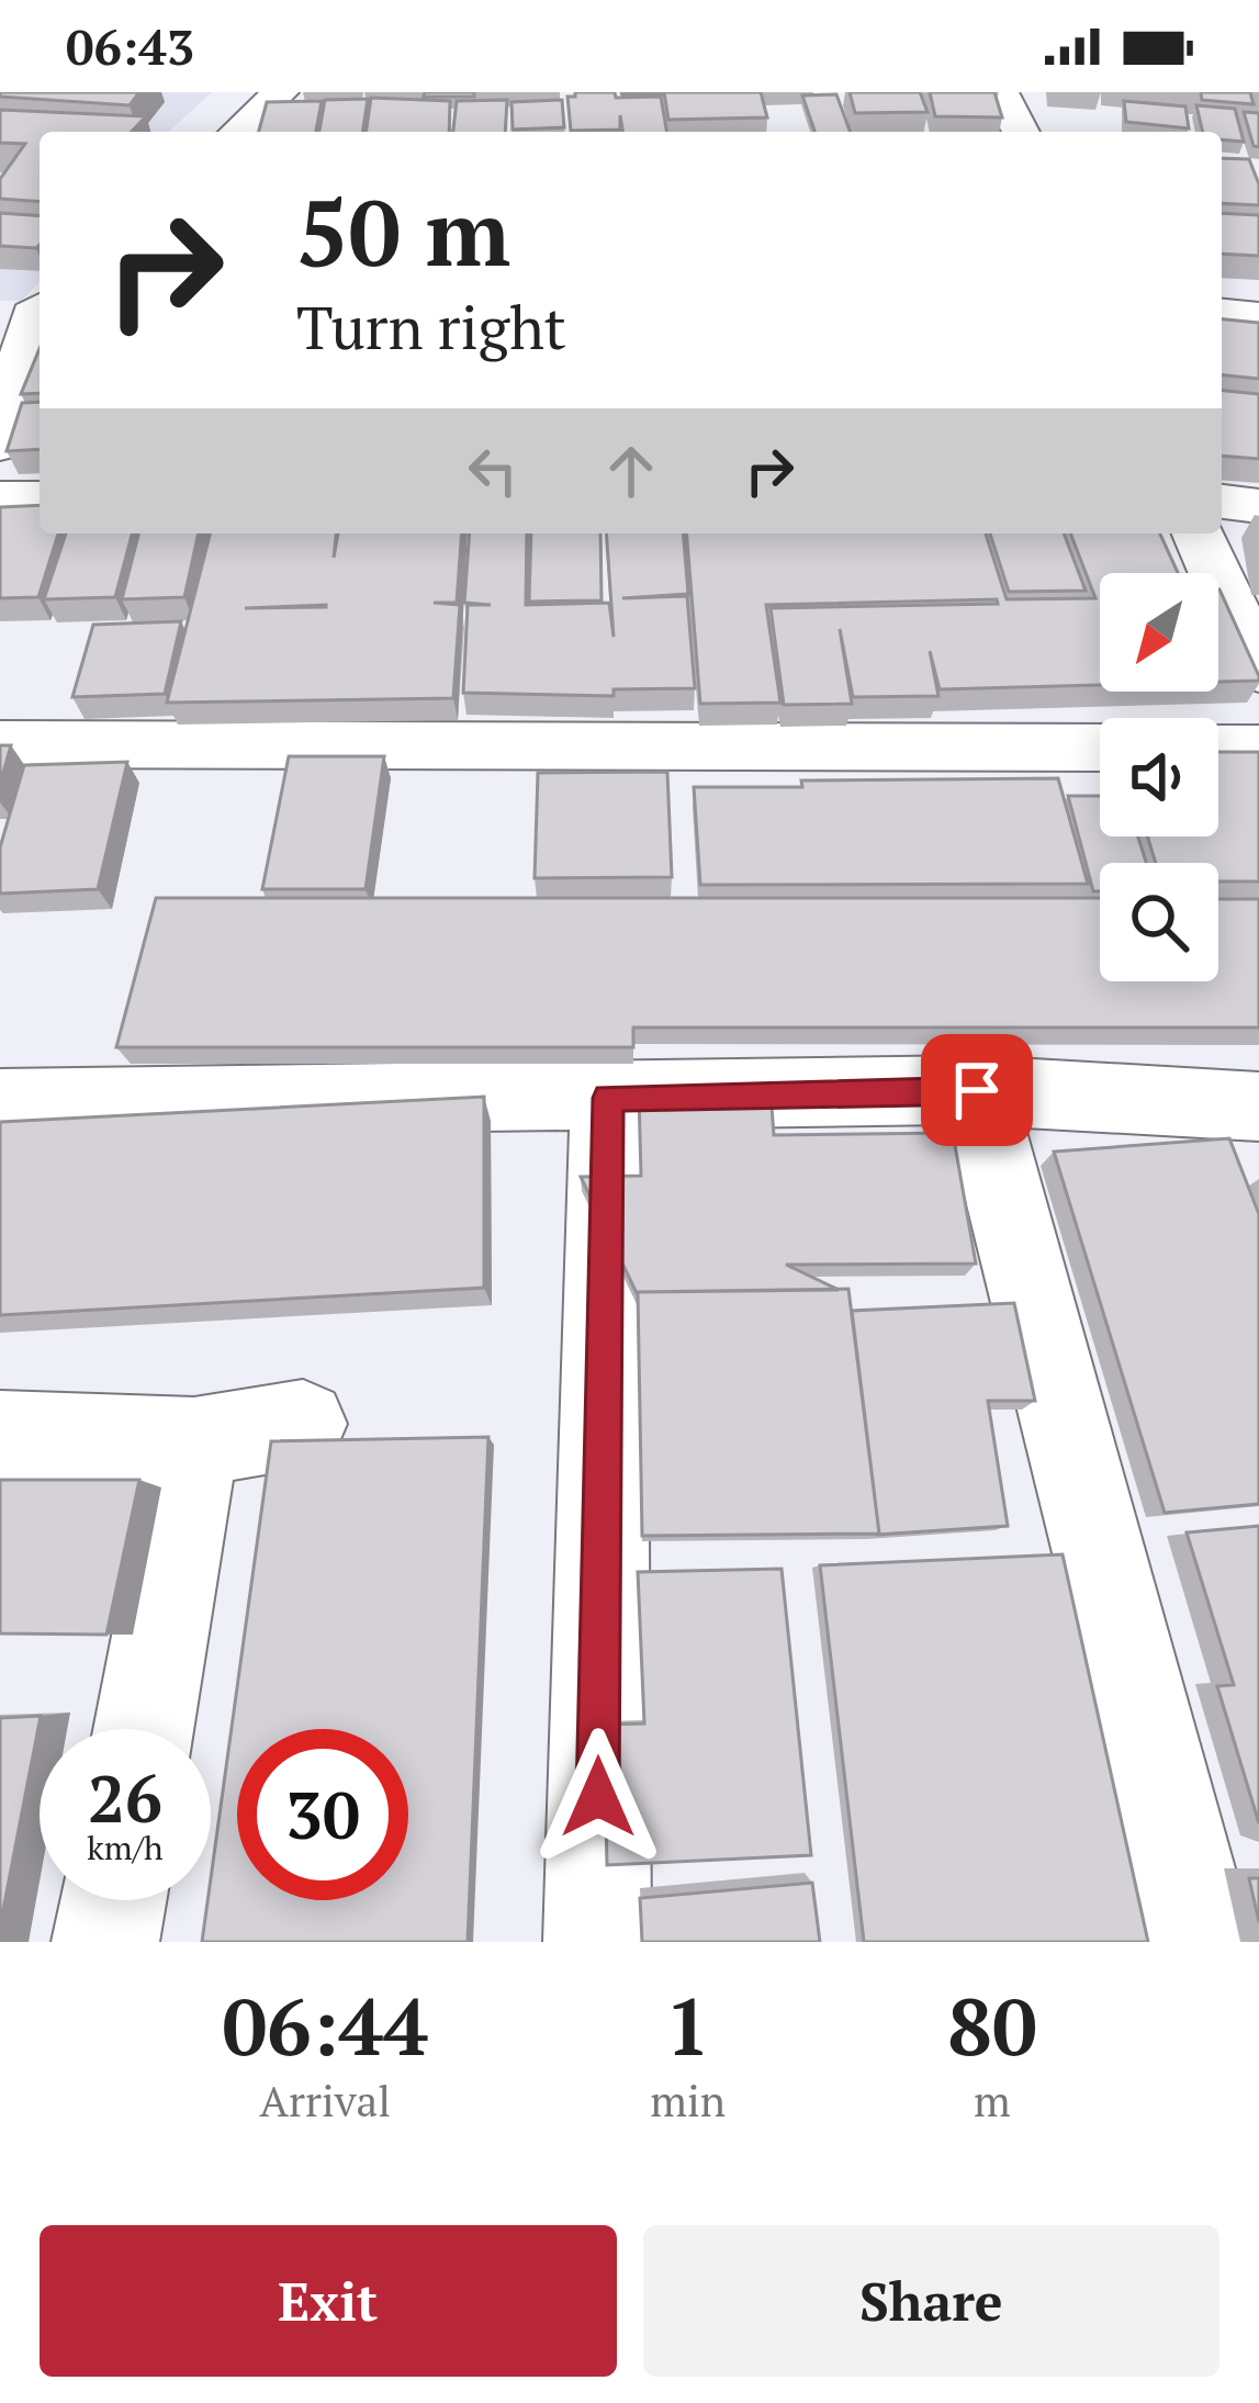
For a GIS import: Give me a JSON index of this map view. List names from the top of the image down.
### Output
{
  "north": "bottom left",
  "page": {
    "status": "06:43",
    "turn": ["50 m", "Turn right"],
    "speed": "26 km/h",
    "limit": "30",
    "eta": [
      "06:44",
      "Arrival",
      "1",
      "min",
      "80",
      "m"
    ],
    "buttons": ["Exit", "Share"]
  }
}
